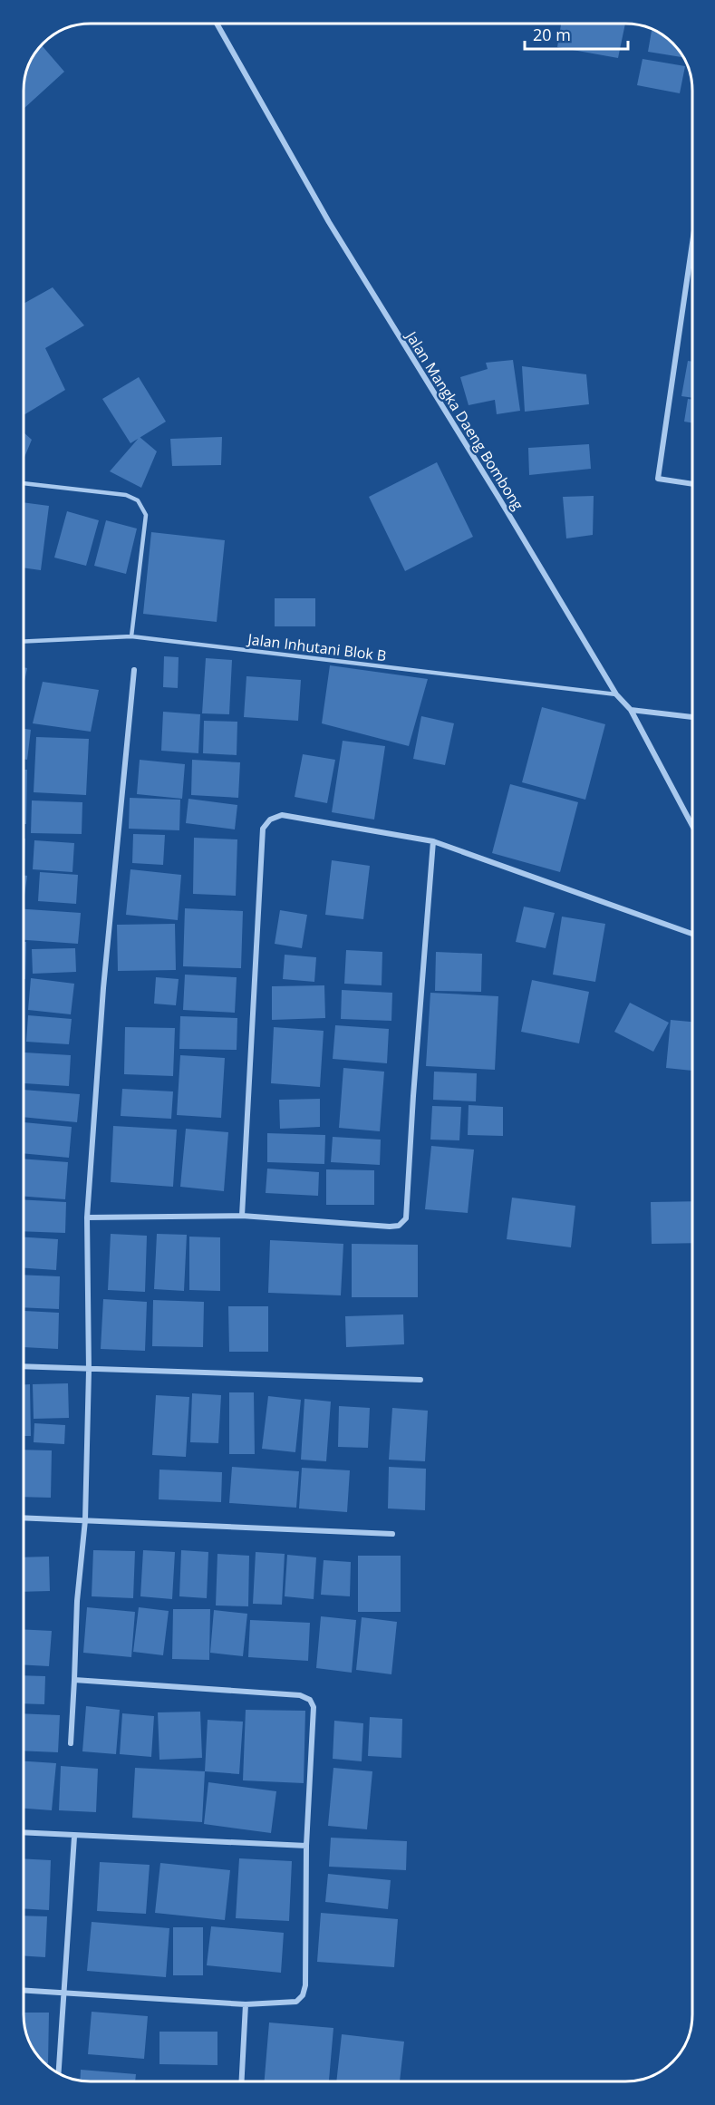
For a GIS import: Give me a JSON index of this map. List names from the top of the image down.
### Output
{
  "streets": {
    "street": ["Jalan Mangka Daeng Bombong"],
    "lane": ["Jalan Inhutani Blok B"]
  },
  "crossings": [
    ["Jalan Mangka Daeng Bombong", "Jalan Inhutani Blok B"]
  ],
  "scale_bar": "20 m"
}
